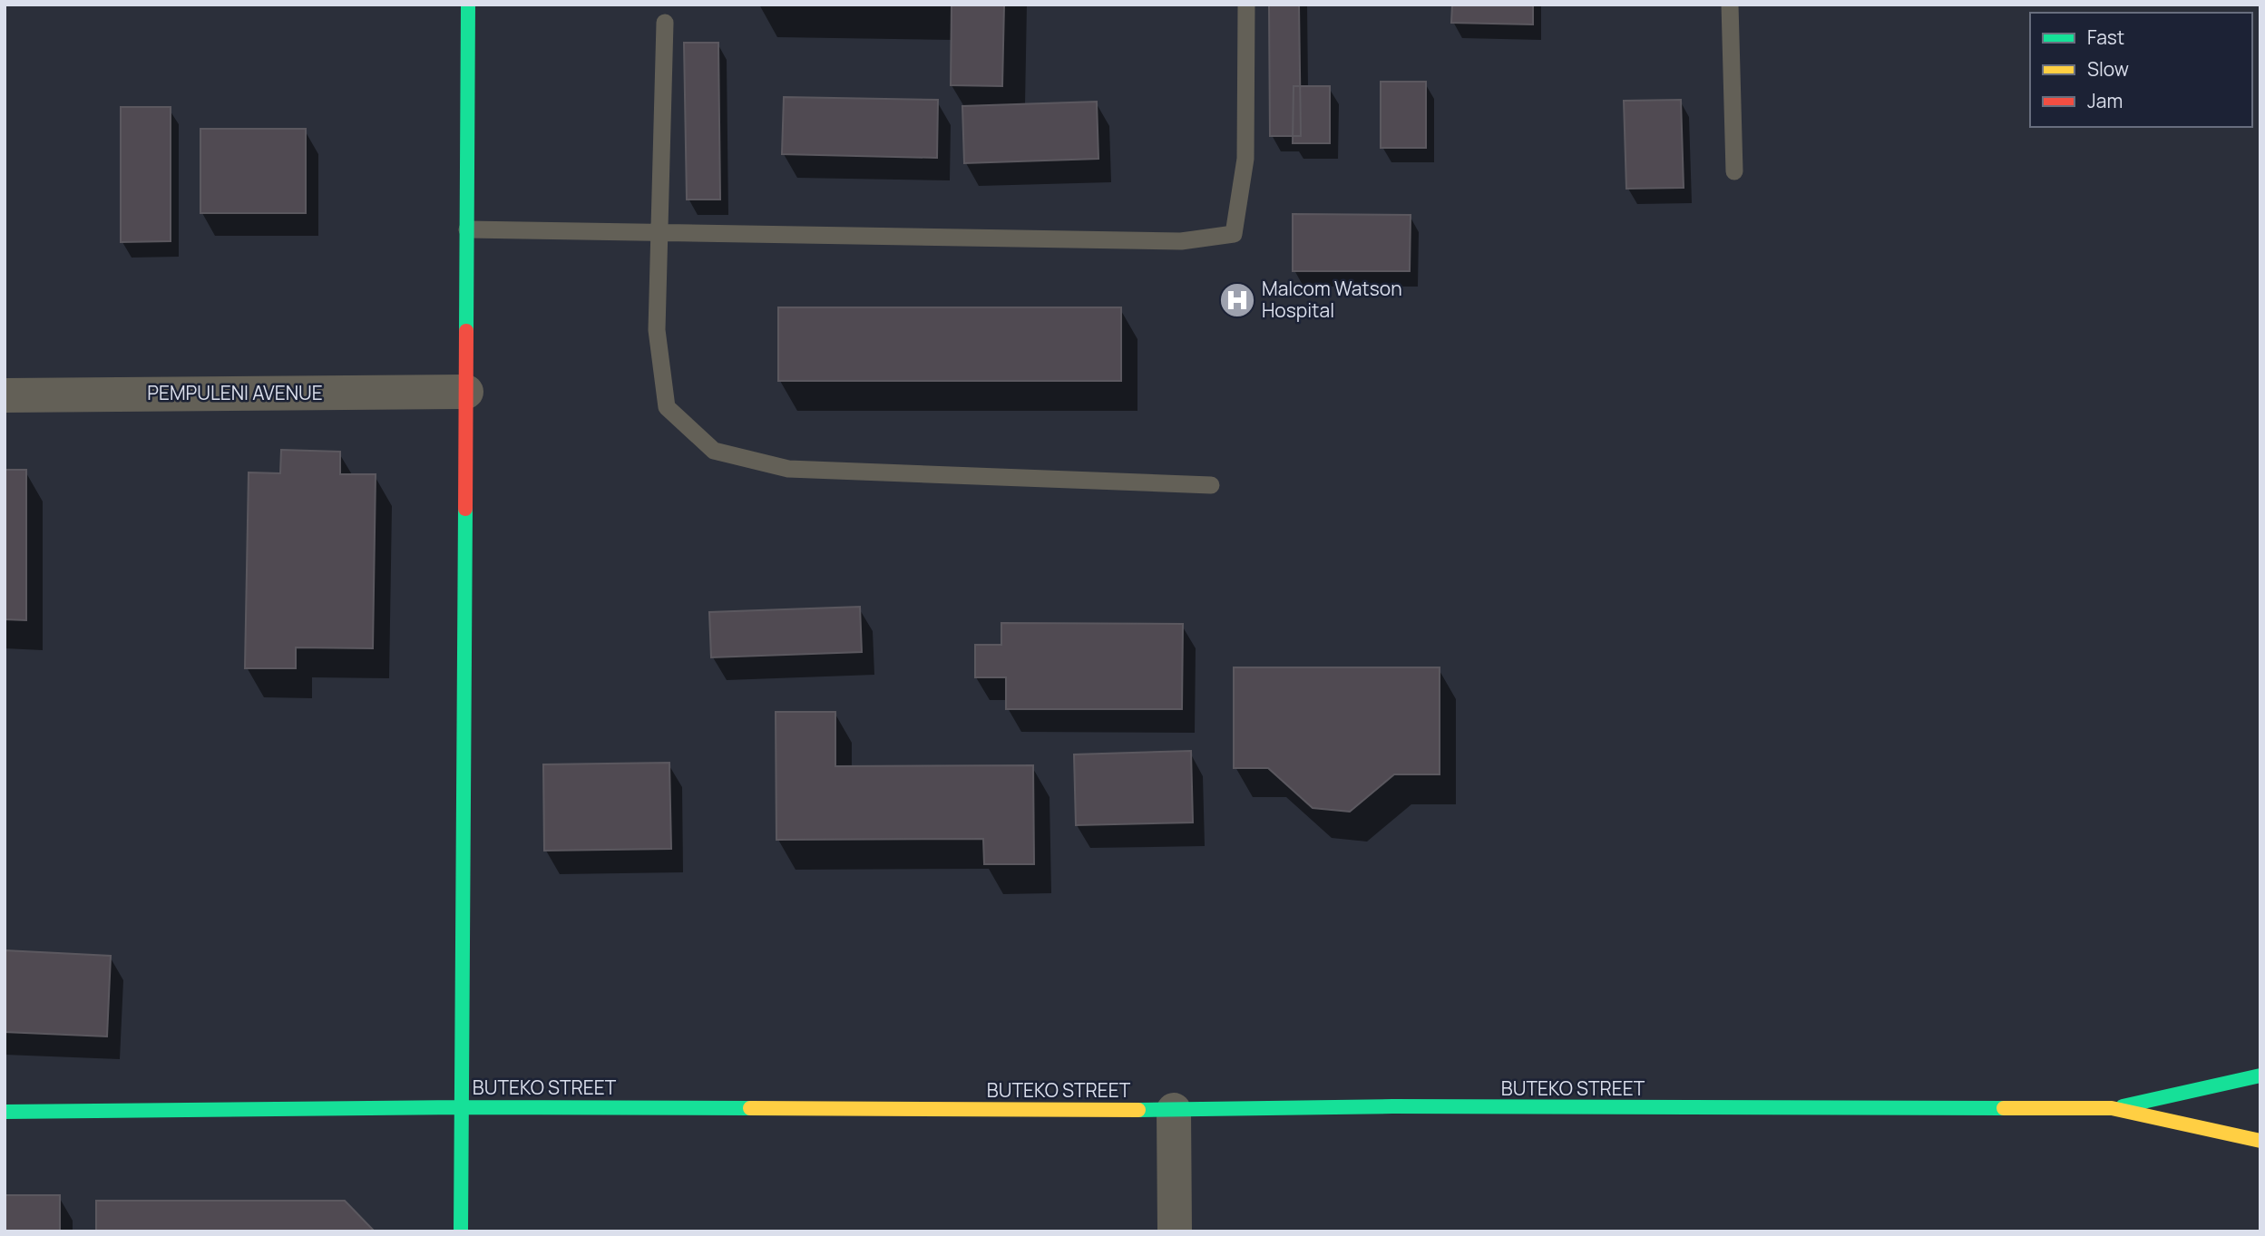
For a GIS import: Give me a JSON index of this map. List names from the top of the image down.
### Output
{
  "streets": {
    "street": ["PEMPULENI AVENUE", "BUTEKO STREET"]
  },
  "places": {
    "hospital": ["Malcom Watson Hospital"]
  },
  "legend": ["Fast", "Slow", "Jam"]
}
